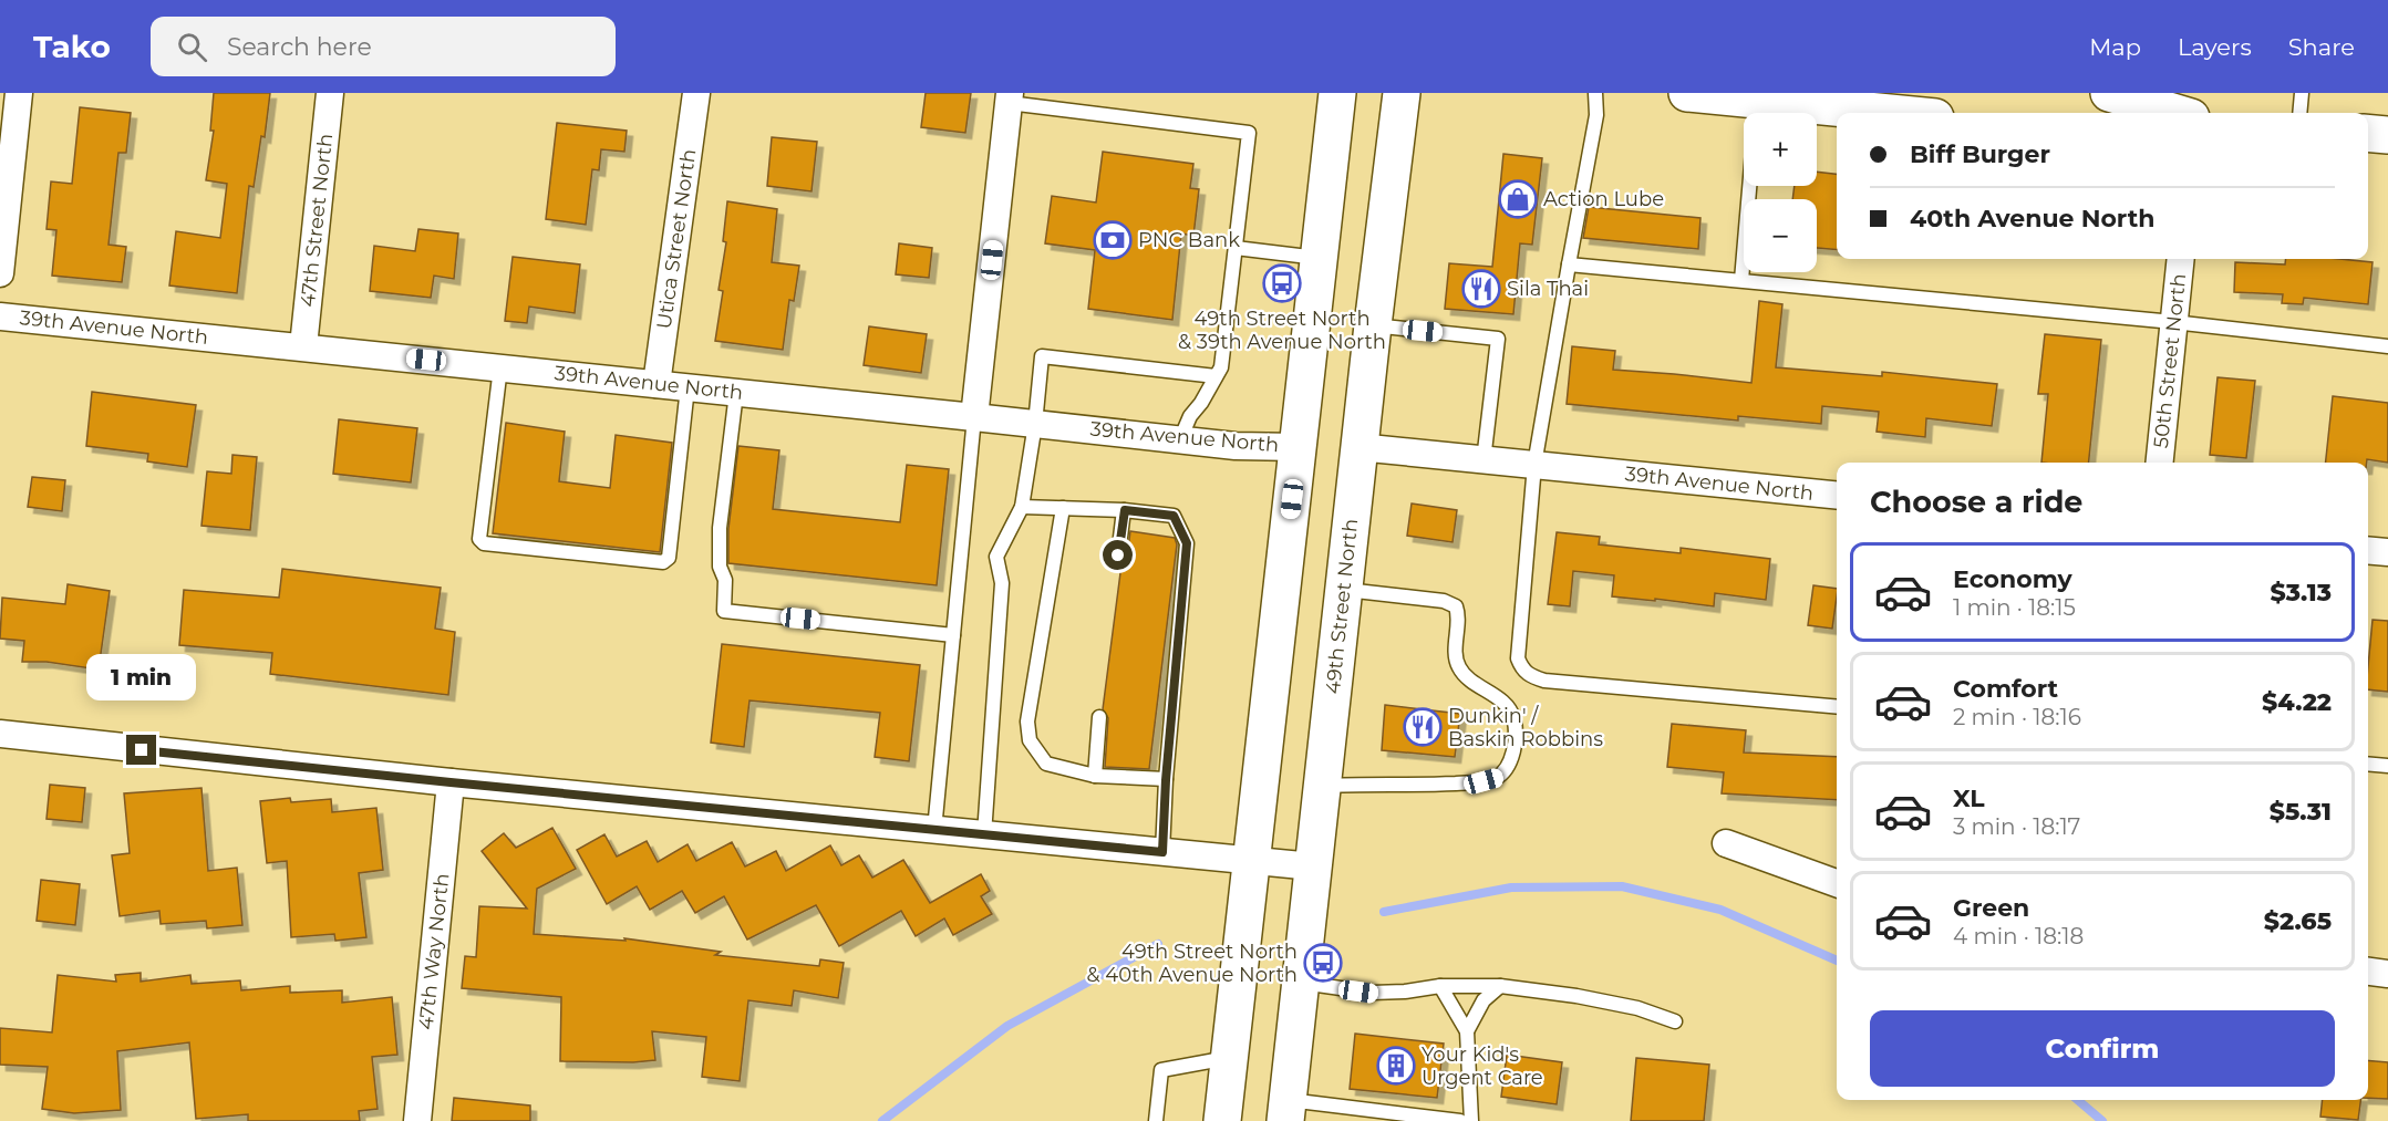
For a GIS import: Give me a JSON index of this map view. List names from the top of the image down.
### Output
{
  "streets": {
    "main road": ["49th Street North"],
    "street": [
      "47th Street North",
      "Utica Street North",
      "39th Avenue North",
      "50th Street North",
      "47th Way North"
    ]
  },
  "crossings": [
    ["47th Street North", "39th Avenue North"],
    ["Utica Street North", "39th Avenue North"],
    ["39th Avenue North", "49th Street North"]
  ],
  "places": {
    "shop": ["Action Lube"],
    "bank": ["PNC Bank"],
    "bus stop": ["49th Street North & 39th Avenue North", "49th Street North & 40th Avenue North"],
    "restaurant": ["Sila Thai", "Dunkin' / Baskin Robbins"],
    "building": ["Your Kid's Urgent Care"]
  },
  "page": {
    "header": "Tako",
    "search": "Search here",
    "nav": ["Map", "Layers", "Share"],
    "map_buttons": ["+", "−"],
    "banner": ["Biff Burger", "40th Avenue North"],
    "heading": "Choose a ride",
    "list": [
      {
        "name": "Economy",
        "note": "1 min · 18:15",
        "value": "$3.13"
      },
      {
        "name": "Comfort",
        "note": "2 min · 18:16",
        "value": "$4.22"
      },
      {
        "name": "XL",
        "note": "3 min · 18:17",
        "value": "$5.31"
      },
      {
        "name": "Green",
        "note": "4 min · 18:18",
        "value": "$2.65"
      }
    ],
    "bubble": "1 min",
    "buttons": "Confirm"
  }
}
